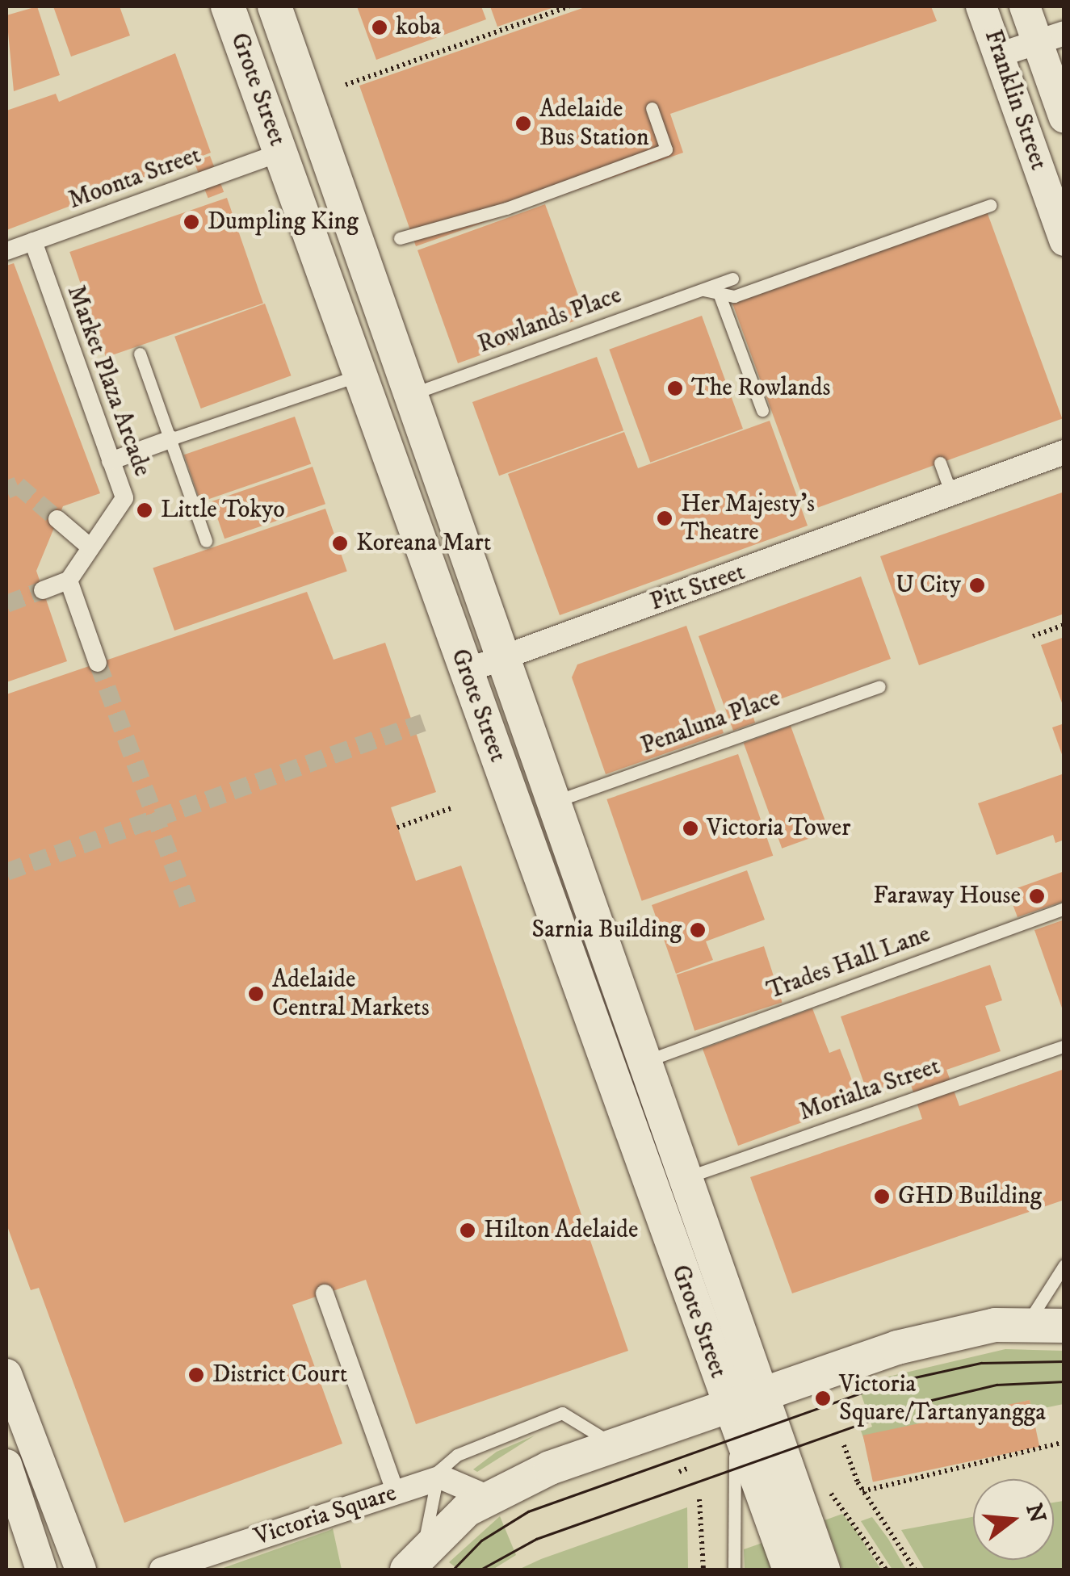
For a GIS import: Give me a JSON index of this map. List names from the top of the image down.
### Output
{
  "streets": {
    "main road": ["Grote Street"],
    "street": [
      "Franklin Street",
      "Moonta Street",
      "Market Plaza Arcade",
      "Pitt Street",
      "Victoria Square"
    ],
    "lane": [
      "Rowlands Place",
      "Penaluna Place",
      "Trades Hall Lane",
      "Morialta Street"
    ]
  },
  "crossings": [
    ["Grote Street", "Moonta Street"],
    ["Grote Street", "Rowlands Place"],
    ["Grote Street", "Pitt Street"],
    ["Grote Street", "Penaluna Place"],
    ["Grote Street", "Trades Hall Lane"],
    ["Grote Street", "Morialta Street"],
    ["Moonta Street", "Market Plaza Arcade"]
  ],
  "places": [
    "koba",
    "Adelaide Bus Station",
    "Dumpling King",
    "The Rowlands",
    "Little Tokyo",
    "Her Majesty's Theatre",
    "Koreana Mart",
    "U City",
    "Victoria Tower",
    "Faraway House",
    "Sarnia Building",
    "Adelaide Central Markets",
    "GHD Building",
    "Hilton Adelaide",
    "District Court",
    "Victoria Square/Tartanyangga"
  ],
  "north": "right"
}
